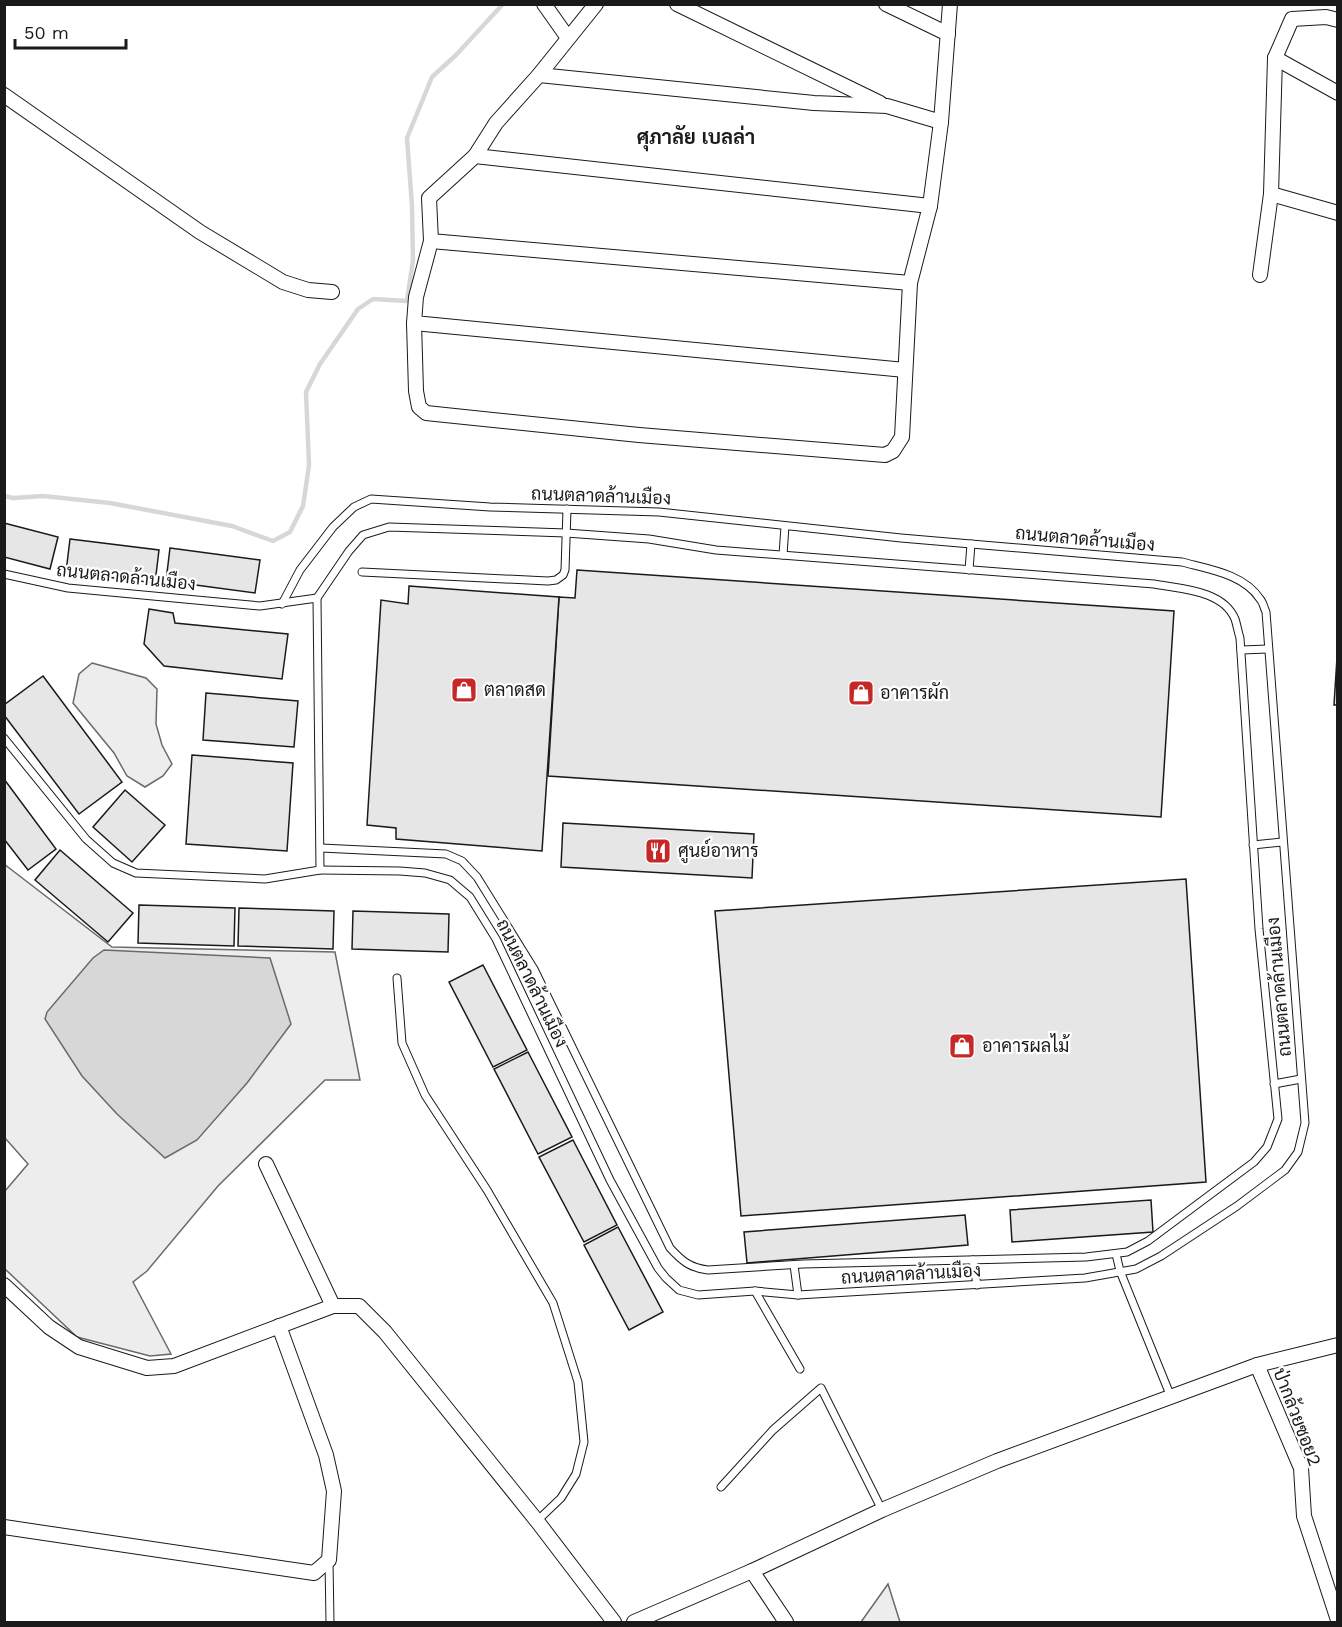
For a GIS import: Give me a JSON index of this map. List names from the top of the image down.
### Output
{
  "streets": {
    "street": ["ป่ากล้วยซอย2"],
    "lane": ["ถนนตลาดล้านเมือง"]
  },
  "districts": ["ศุภาลัย เบลล่า"],
  "places": {
    "shop": ["ตลาดสด", "อาคารผัก", "อาคารผลไม้"],
    "restaurant": ["ศูนย์อาหาร"]
  },
  "scale_bar": "50 m"
}
